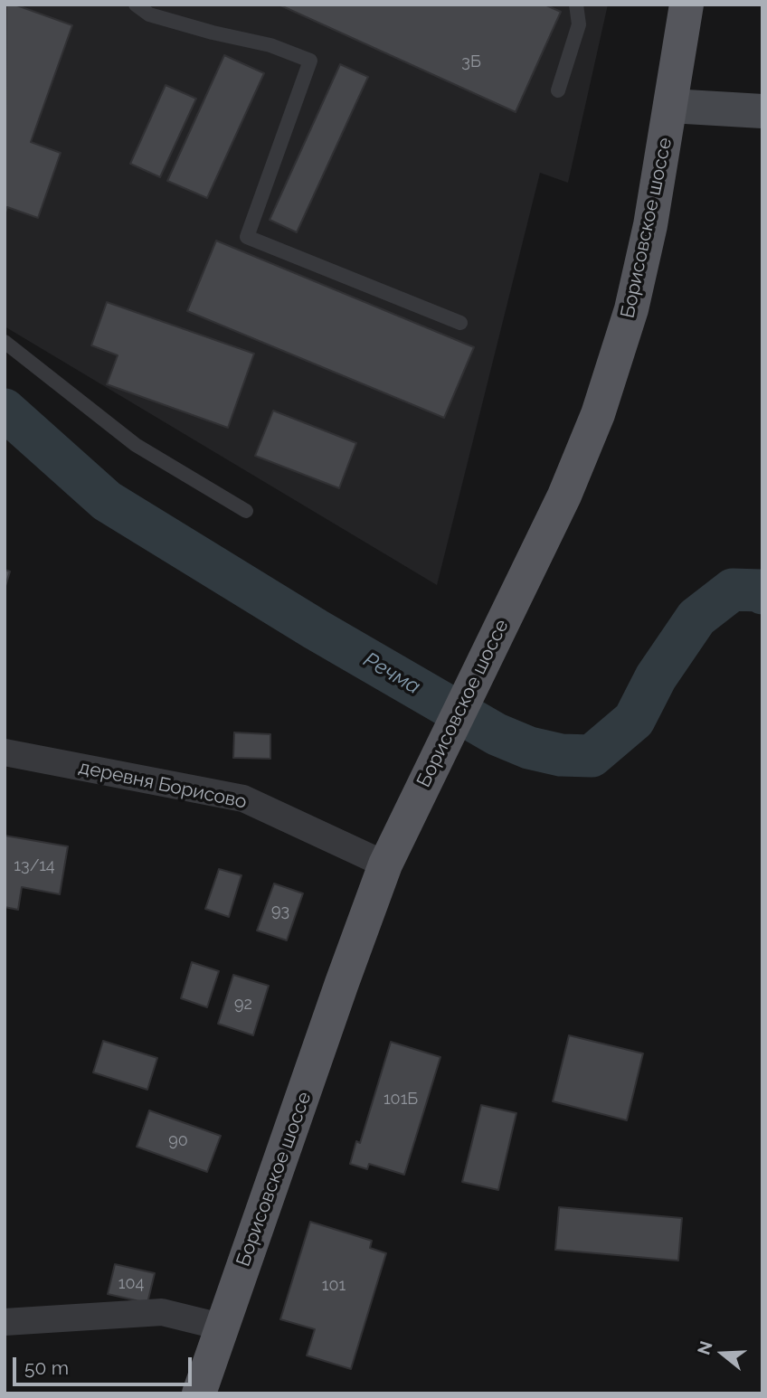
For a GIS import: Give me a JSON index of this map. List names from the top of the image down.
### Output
{
  "streets": {
    "main road": ["Борисовское шоссе"],
    "street": ["деревня Борисово"]
  },
  "crossings": [
    ["Борисовское шоссе", "деревня Борисово"]
  ],
  "water": ["Речма"],
  "house_numbers": [
    "3Б",
    "13/14",
    "93",
    "92",
    "101Б",
    "90",
    "104",
    "101"
  ],
  "scale_bar": "50 m",
  "north": "left"
}
